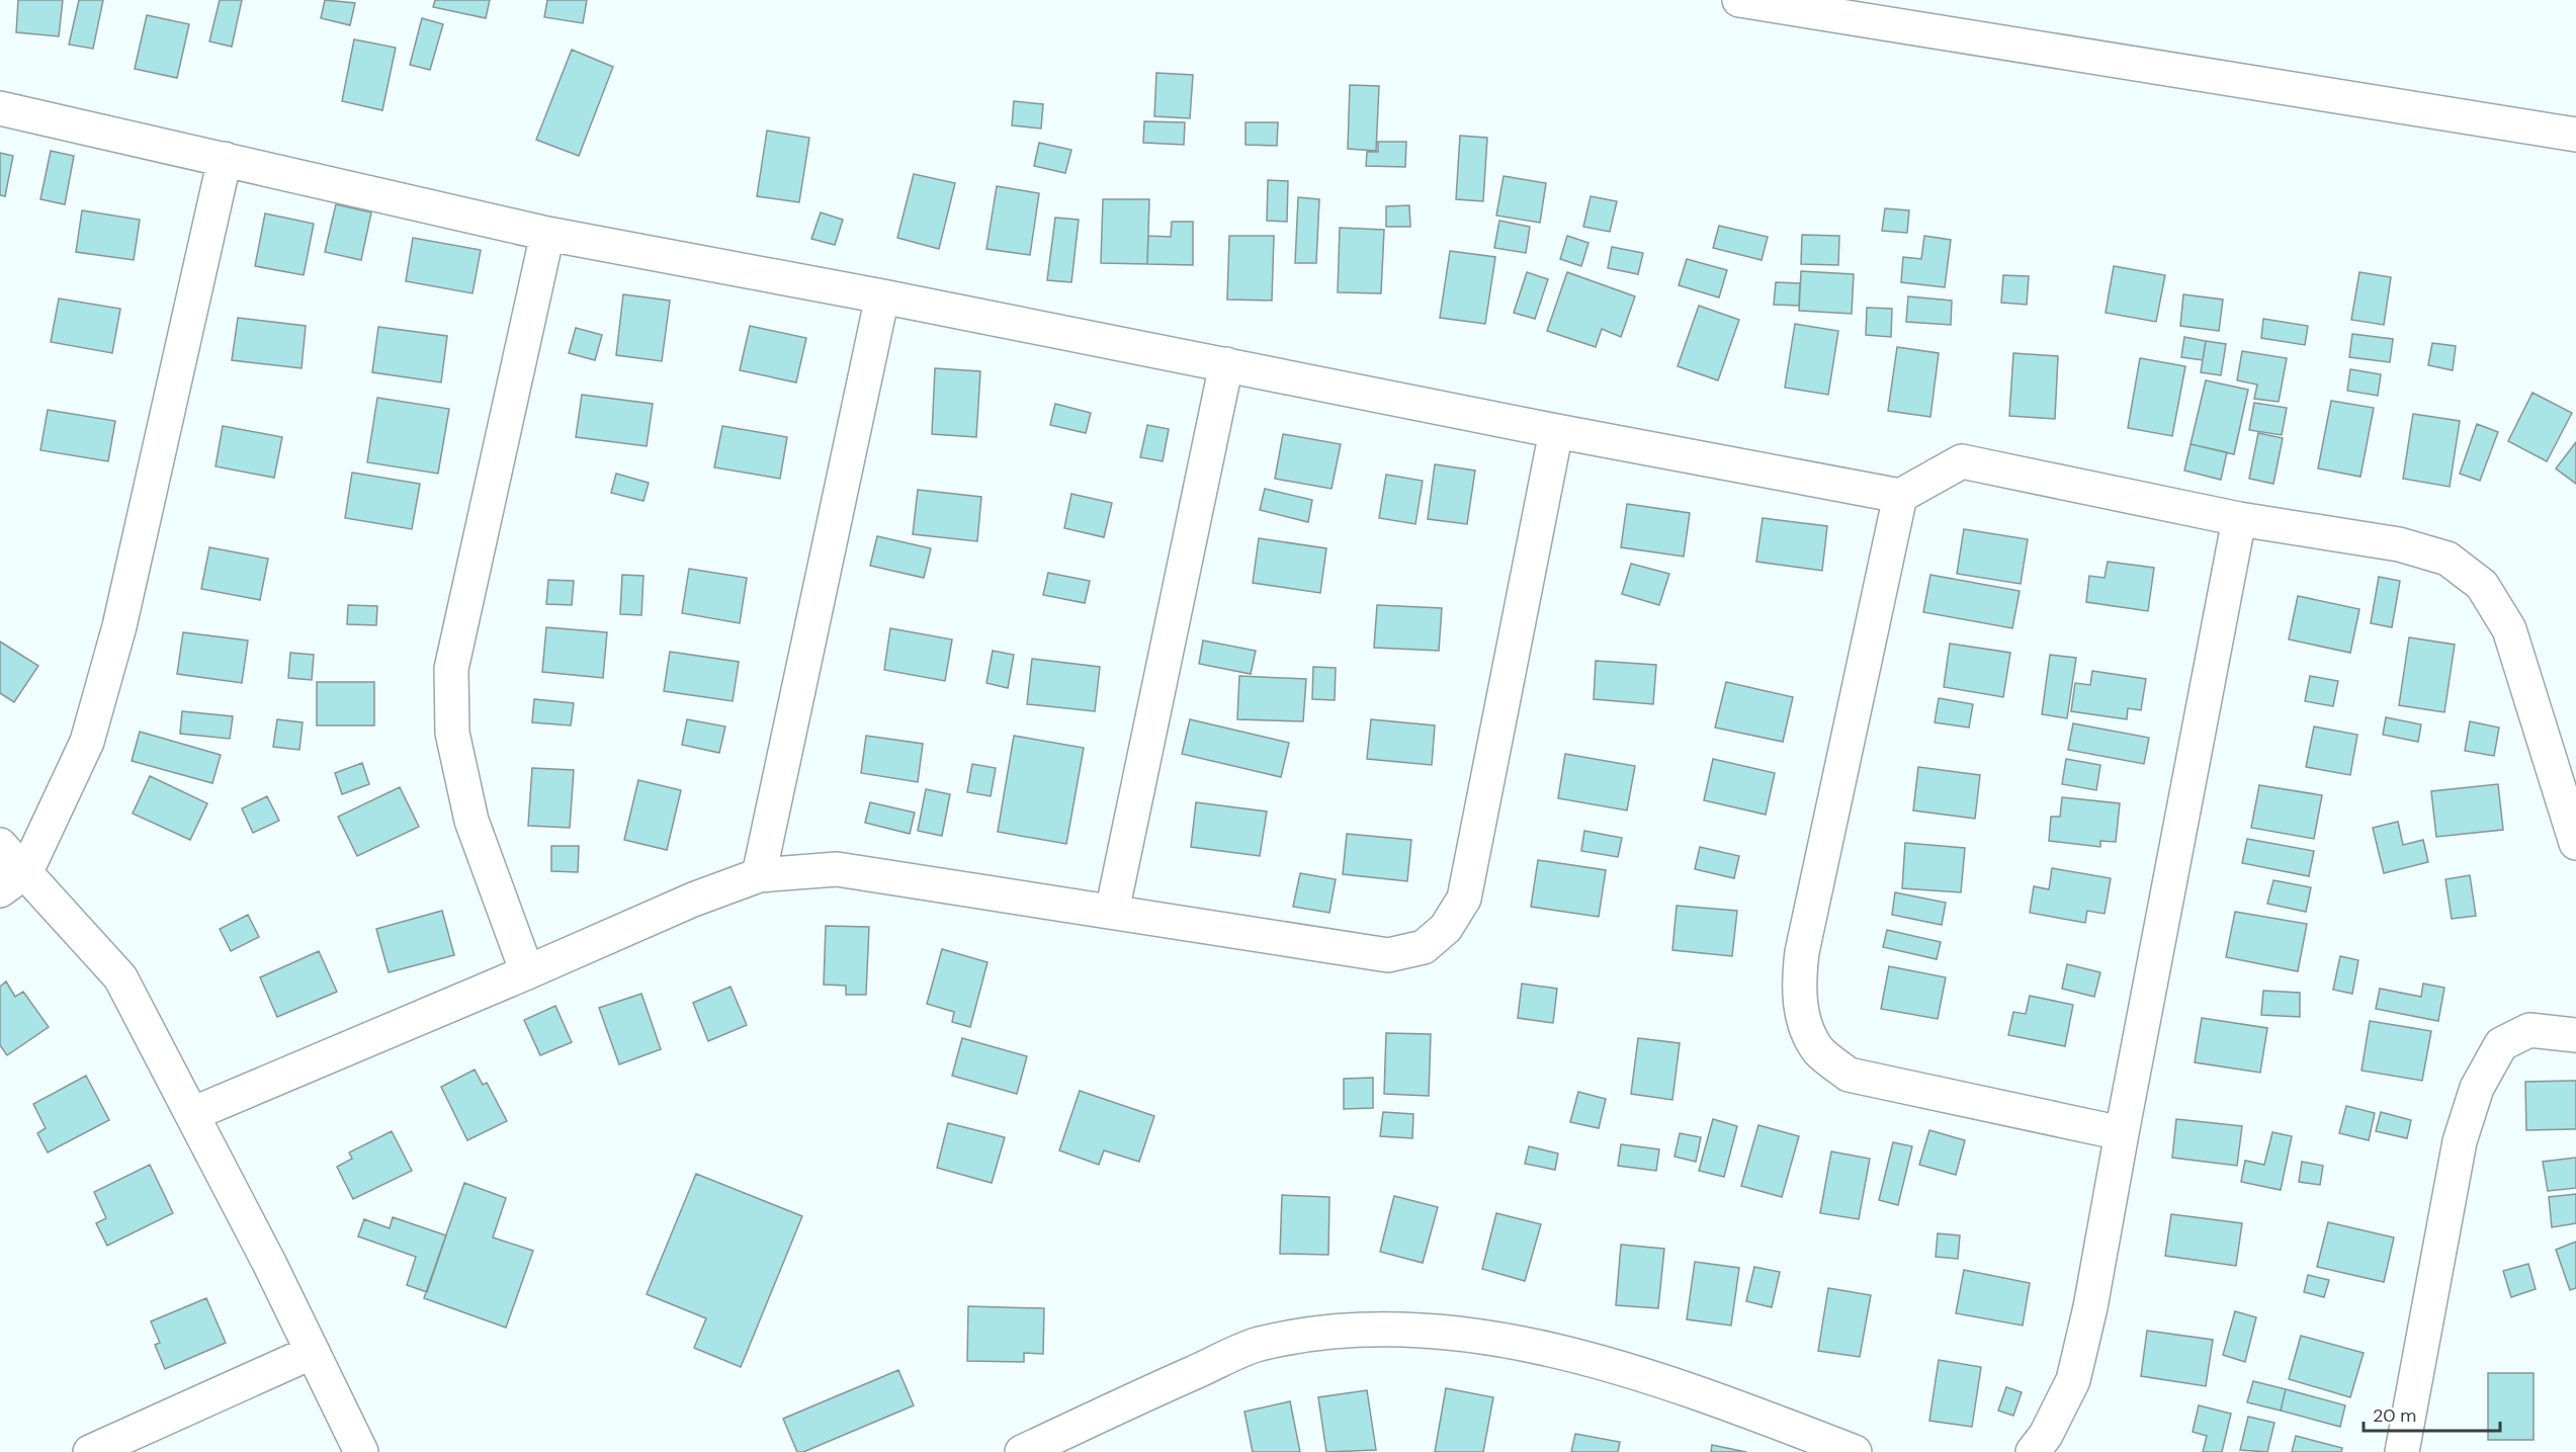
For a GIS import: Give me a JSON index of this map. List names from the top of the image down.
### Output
{
  "scale_bar": "20 m"
}
